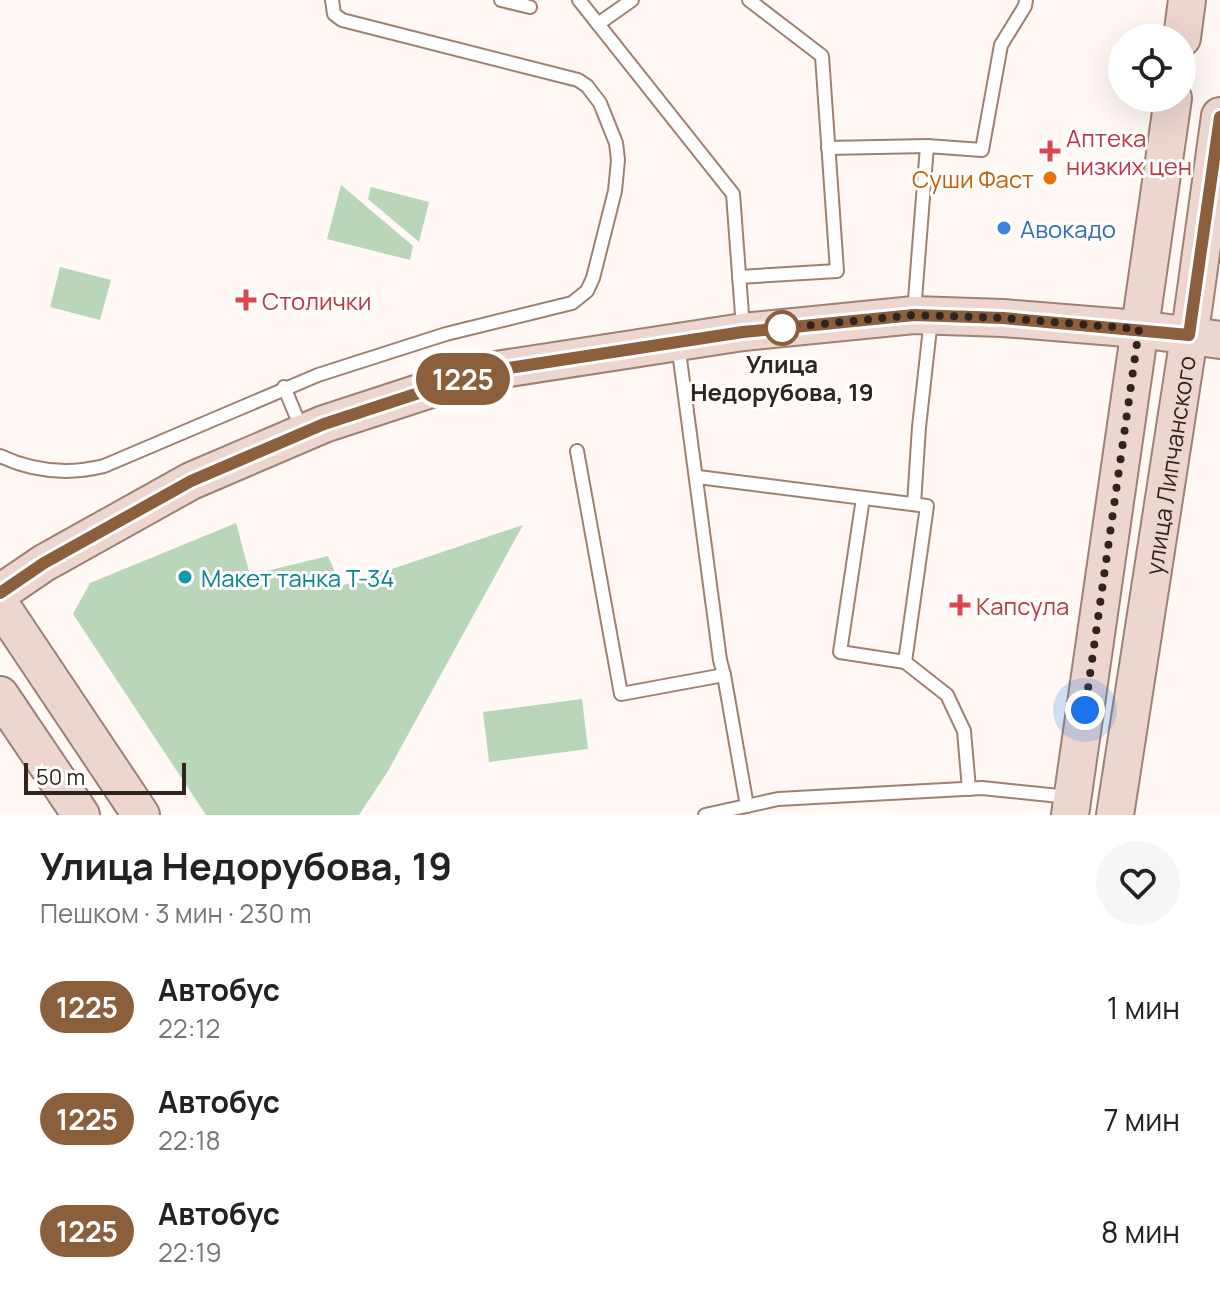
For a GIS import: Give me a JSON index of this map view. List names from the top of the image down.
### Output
{
  "streets": {
    "street": ["улица Липчанского"]
  },
  "places": {
    "health": ["Аптека низких цен", "Столички", "Капсула"],
    "other": [
      "Суши Фаст",
      "Авокадо",
      "Улица Недорубова, 19",
      "Макет танка Т-34"
    ]
  },
  "lines": ["bus line 1225"],
  "scale_bar": "50 m",
  "page": {
    "on_map": "1225",
    "scale": "50 m",
    "heading": ["Улица Недорубова, 19", "Пешком · 3 мин · 230 m"],
    "list": [
      {
        "mark": "1225",
        "name": "Автобус",
        "note": "22:12",
        "value": "1 мин"
      },
      {
        "mark": "1225",
        "name": "Автобус",
        "note": "22:18",
        "value": "7 мин"
      },
      {
        "mark": "1225",
        "name": "Автобус",
        "note": "22:19",
        "value": "8 мин"
      }
    ]
  }
}
